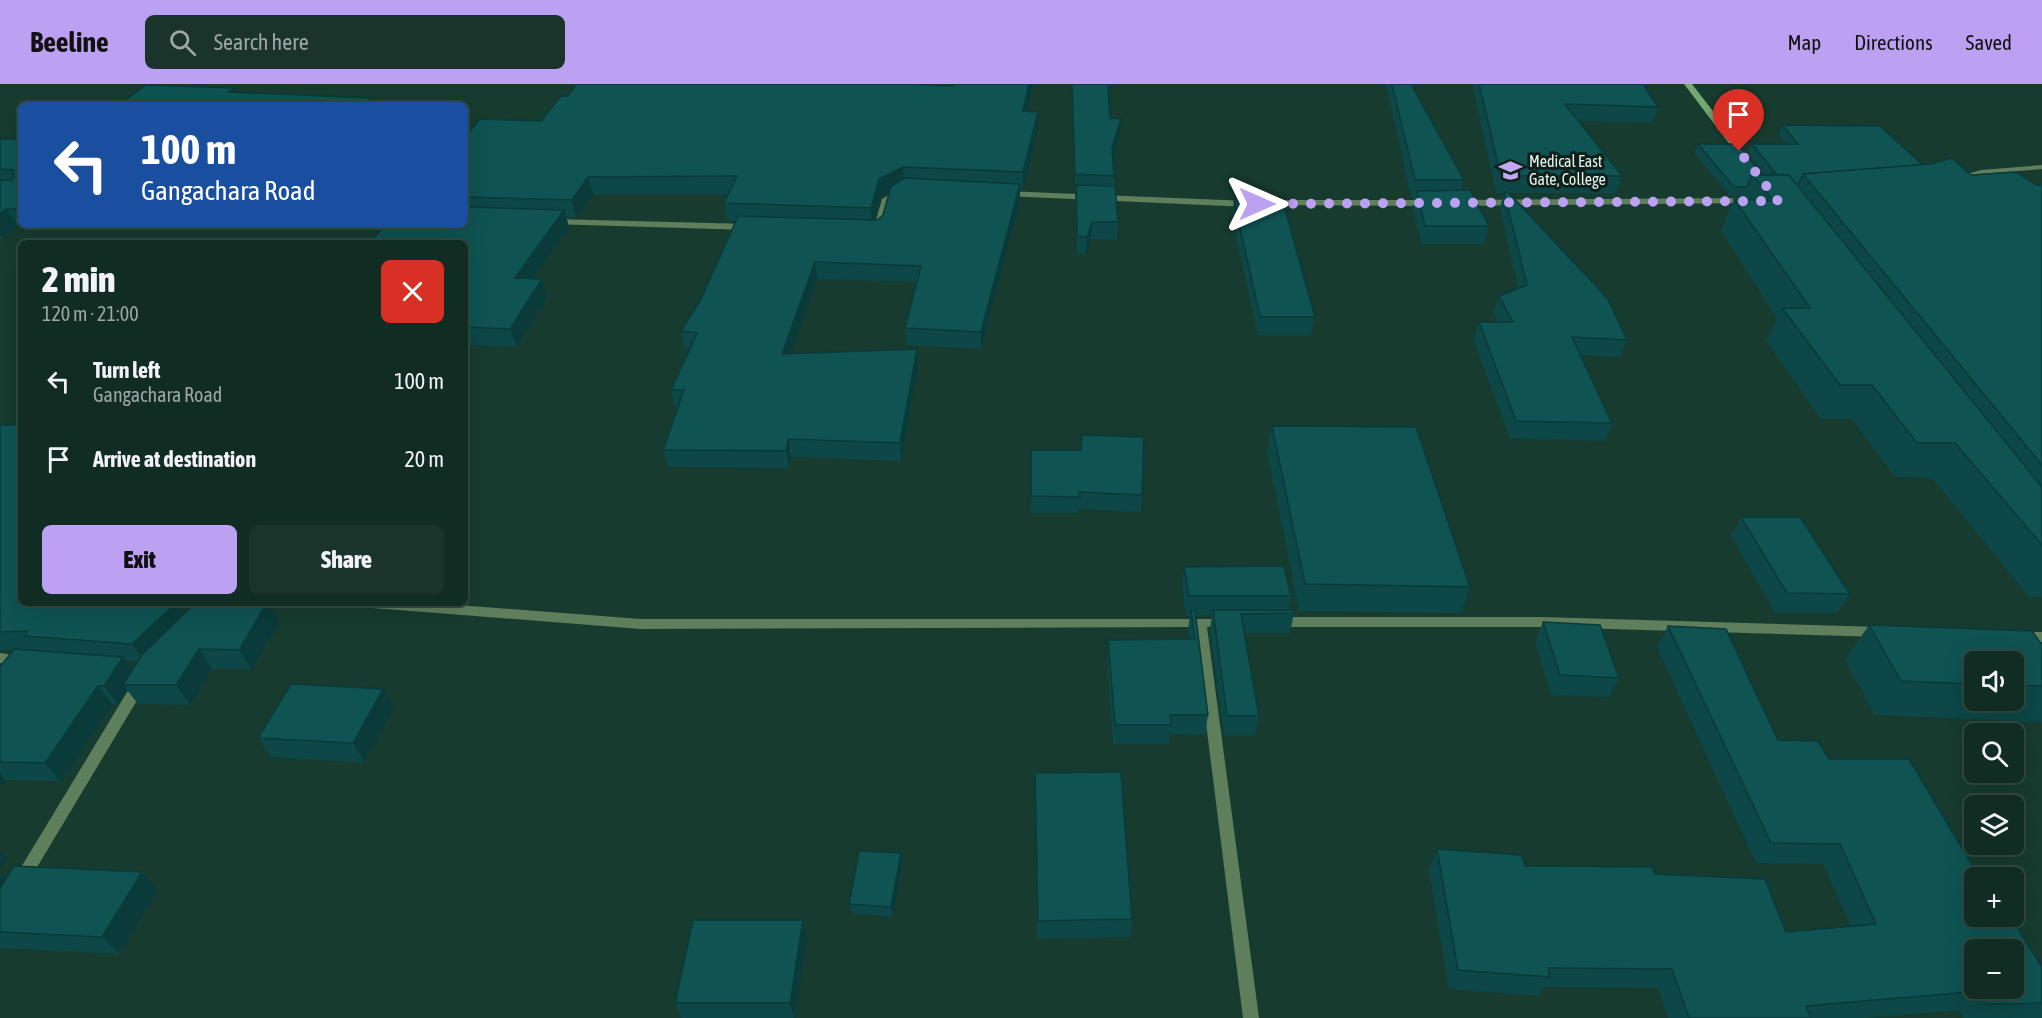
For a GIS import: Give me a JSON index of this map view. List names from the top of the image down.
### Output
{
  "places": {
    "school or university": ["Medical East Gate, College"]
  },
  "page": {
    "header": "Beeline",
    "search": "Search here",
    "nav": ["Map", "Directions", "Saved"],
    "turn": ["100 m", "Gangachara Road"],
    "heading": ["2 min", "120 m · 21:00"],
    "list": [
      {
        "name": "Turn left",
        "note": "Gangachara Road",
        "value": "100 m"
      },
      {
        "name": "Arrive at destination",
        "value": "20 m"
      }
    ],
    "buttons": ["Exit", "Share"],
    "map_buttons": ["+", "−"]
  }
}
